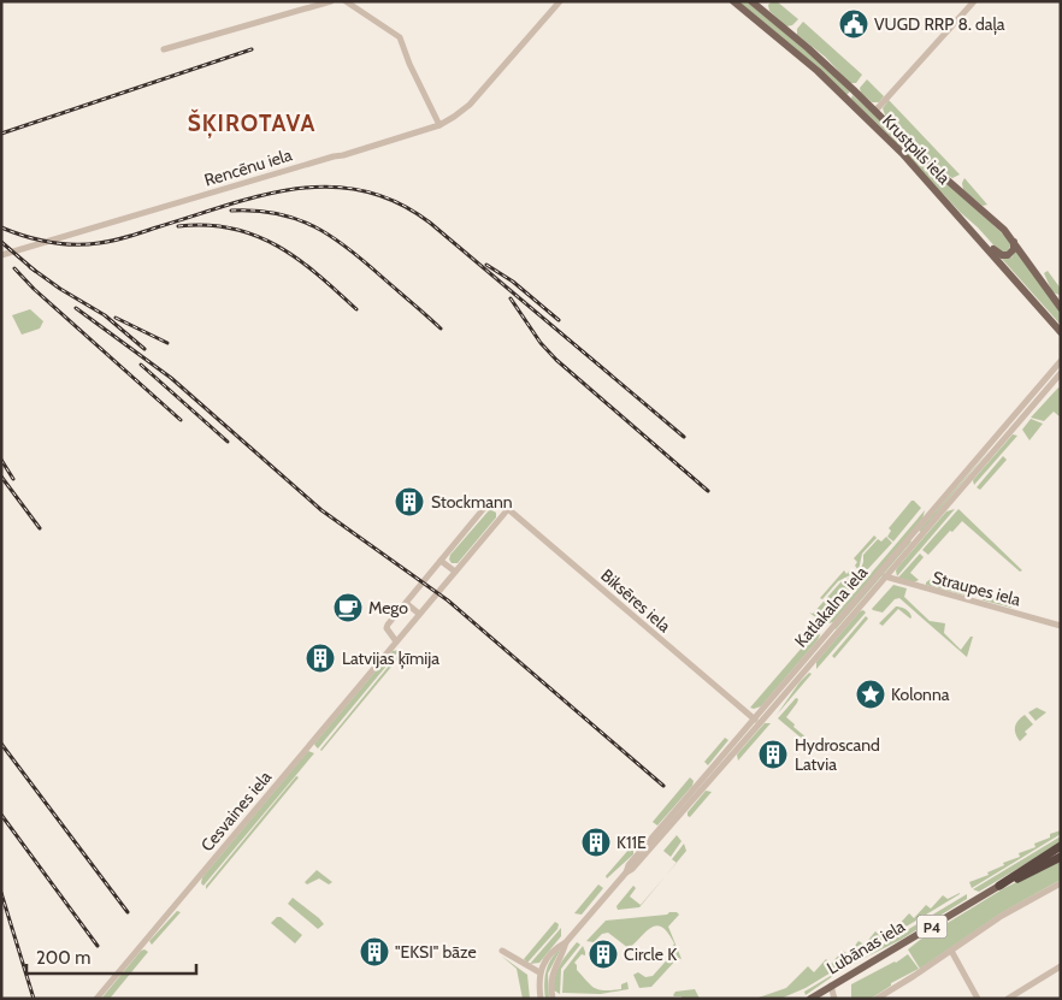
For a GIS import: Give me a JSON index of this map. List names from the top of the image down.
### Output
{
  "streets": {
    "highway": ["P4", "Lubānas iela"],
    "main road": ["Krustpils iela"],
    "street": [
      "Rencēnu iela",
      "Straupes iela",
      "Biksēres iela",
      "Katlakalna iela",
      "Cesvaines iela"
    ]
  },
  "crossings": [
    ["Straupes iela", "Katlakalna iela"],
    ["Biksēres iela", "Katlakalna iela"],
    ["Biksēres iela", "Cesvaines iela"]
  ],
  "districts": ["ŠĶIROTAVA"],
  "places": {
    "public building": ["VUGD RRP 8. daļa"],
    "building": [
      "Stockmann",
      "Latvijas ķīmija",
      "Hydroscand Latvia",
      "K11E",
      "\"EKSI\" bāze",
      "Circle K"
    ],
    "cafe": ["Mego"],
    "place": ["Kolonna"]
  },
  "scale_bar": "200 m"
}
